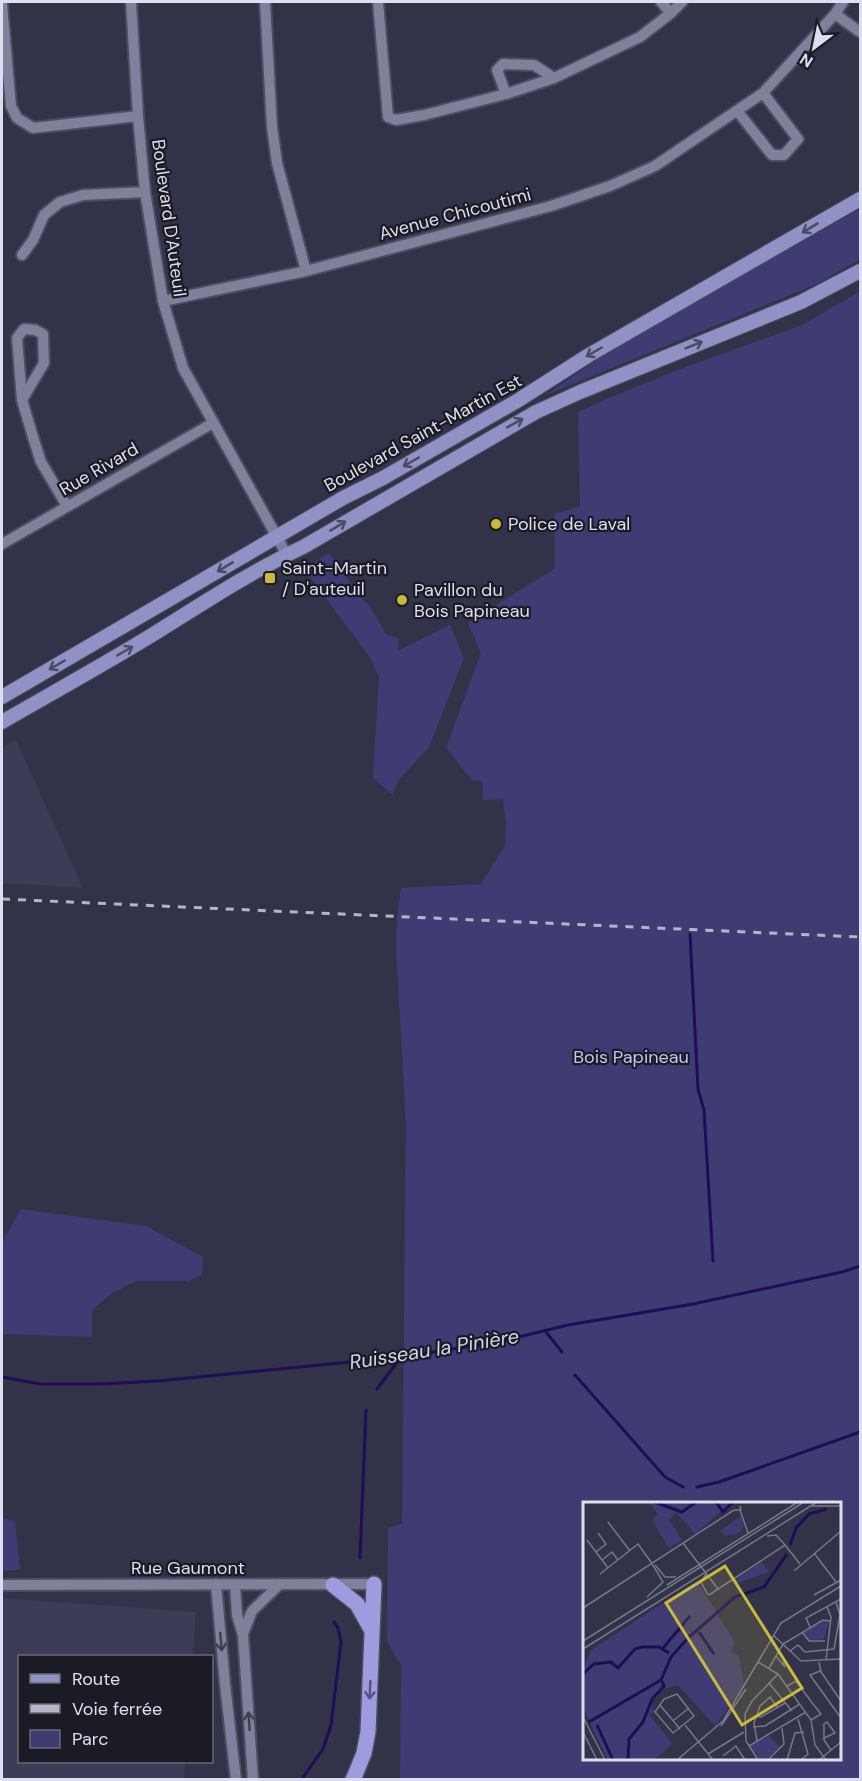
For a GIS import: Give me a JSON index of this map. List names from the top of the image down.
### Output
{
  "streets": {
    "main road": ["Boulevard Saint-Martin Est"],
    "street": [
      "Avenue Chicoutimi",
      "Boulevard D'Auteuil",
      "Rue Rivard",
      "Rue Gaumont"
    ]
  },
  "crossings": [
    ["Avenue Chicoutimi", "Boulevard D'Auteuil"],
    ["Boulevard D'Auteuil", "Boulevard Saint-Martin Est"],
    ["Boulevard D'Auteuil", "Rue Rivard"]
  ],
  "water": ["Ruisseau la Pinière"],
  "parks": ["Bois Papineau"],
  "places": {
    "other": ["Police de Laval", "Pavillon du Bois Papineau"],
    "transit": ["Saint-Martin / D'auteuil"]
  },
  "legend": ["Route", "Voie ferrée", "Parc"],
  "north": "bottom left"
}
